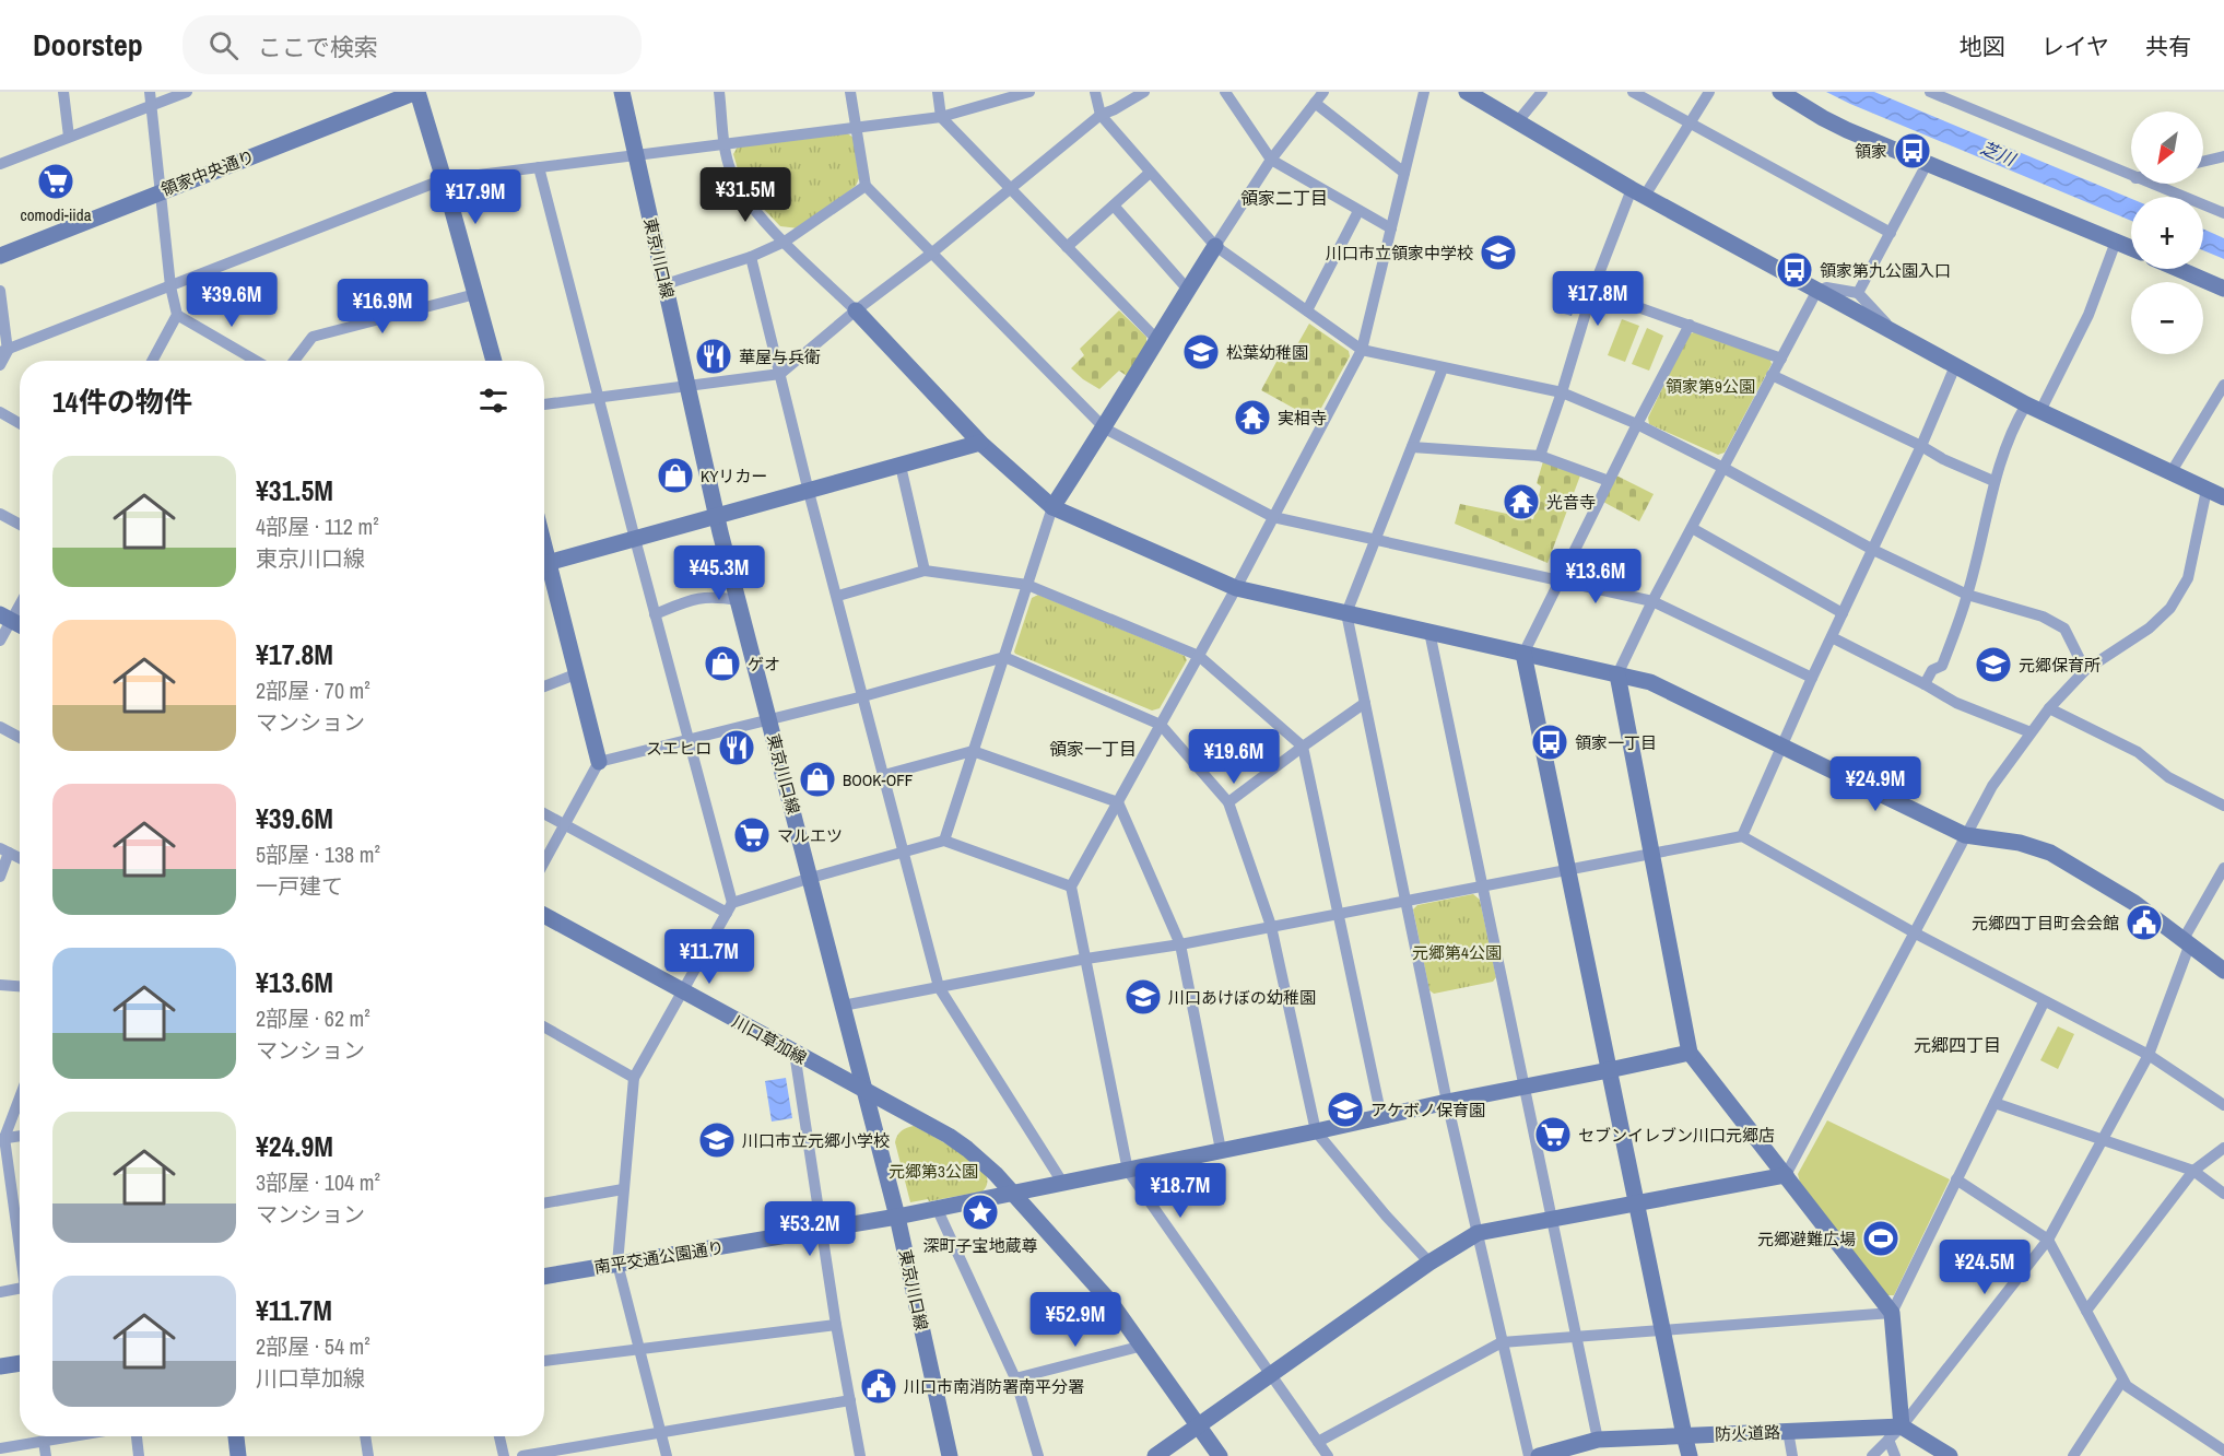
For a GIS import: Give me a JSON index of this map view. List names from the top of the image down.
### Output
{
  "streets": {
    "street": [
      "領家中央通り",
      "東京川口線",
      "川口草加線",
      "南平交通公園通り",
      "防火道路"
    ]
  },
  "crossings": [
    ["東京川口線", "川口草加線"],
    ["東京川口線", "南平交通公園通り"],
    ["川口草加線", "南平交通公園通り"]
  ],
  "districts": ["領家二丁目", "領家一丁目", "元郷四丁目"],
  "water": ["芝川"],
  "parks": ["領家第9公園", "元郷第4公園", "元郷第3公園"],
  "places": {
    "bus stop": ["領家", "領家第九公園入口", "領家一丁目"],
    "supermarket": ["comodi-iida", "マルエツ", "セブンイレブン川口元郷店"],
    "school or university": [
      "川口市立領家中学校",
      "松葉幼稚園",
      "元郷保育所",
      "川口あけぼの幼稚園",
      "アケボノ保育園",
      "川口市立元郷小学校"
    ],
    "restaurant": ["華屋与兵衛", "スエヒロ"],
    "temple": ["実相寺", "光音寺"],
    "shop": ["KYリカー", "ゲオ", "BOOK-OFF"],
    "public building": ["元郷四丁目町会会館", "川口市南消防署南平分署"],
    "place": ["深町子宝地蔵尊"],
    "sports": ["元郷避難広場"]
  },
  "north": "bottom left",
  "page": {
    "header": "Doorstep",
    "search": "ここで検索",
    "nav": ["地図", "レイヤ", "共有"],
    "map_buttons": ["+", "−"],
    "price": [
      "¥31.5M",
      "¥17.9M",
      "¥17.8M",
      "¥39.6M",
      "¥16.9M",
      "¥45.3M",
      "¥13.6M",
      "¥19.6M",
      "¥24.9M",
      "¥11.7M",
      "¥18.7M",
      "¥53.2M",
      "¥24.5M",
      "¥52.9M"
    ],
    "heading": "14件の物件",
    "list": [
      {
        "name": "¥31.5M",
        "note": "4部屋 · 112 m² · 東京川口線"
      },
      {
        "name": "¥17.8M",
        "note": "2部屋 · 70 m² · マンション"
      },
      {
        "name": "¥39.6M",
        "note": "5部屋 · 138 m² · 一戸建て"
      },
      {
        "name": "¥13.6M",
        "note": "2部屋 · 62 m² · マンション"
      },
      {
        "name": "¥24.9M",
        "note": "3部屋 · 104 m² · マンション"
      },
      {
        "name": "¥11.7M",
        "note": "2部屋 · 54 m² · 川口草加線"
      }
    ]
  }
}
